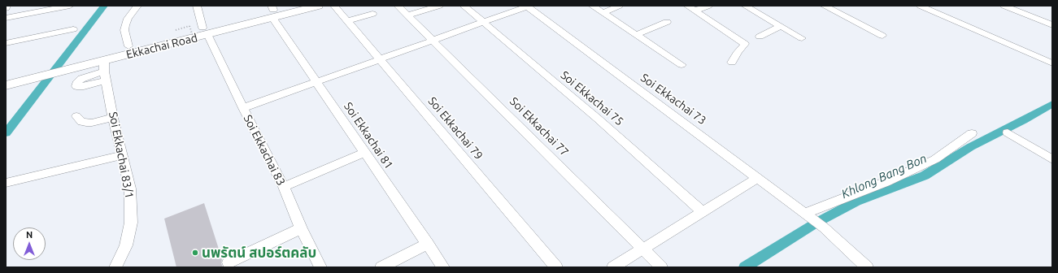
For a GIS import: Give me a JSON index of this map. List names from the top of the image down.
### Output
{
  "streets": {
    "main road": ["Ekkachai Road"],
    "street": [
      "Soi Ekkachai 75",
      "Soi Ekkachai 73",
      "Soi Ekkachai 77",
      "Soi Ekkachai 79",
      "Soi Ekkachai 81",
      "Soi Ekkachai 83",
      "Soi Ekkachai 83/1"
    ]
  },
  "crossings": [
    ["Ekkachai Road", "Soi Ekkachai 81"],
    ["Ekkachai Road", "Soi Ekkachai 83"],
    ["Ekkachai Road", "Soi Ekkachai 83/1"]
  ],
  "water": ["Khlong Bang Bon"],
  "places": ["นพรัตน์ สปอร์ตคลับ"],
  "north": "top"
}
